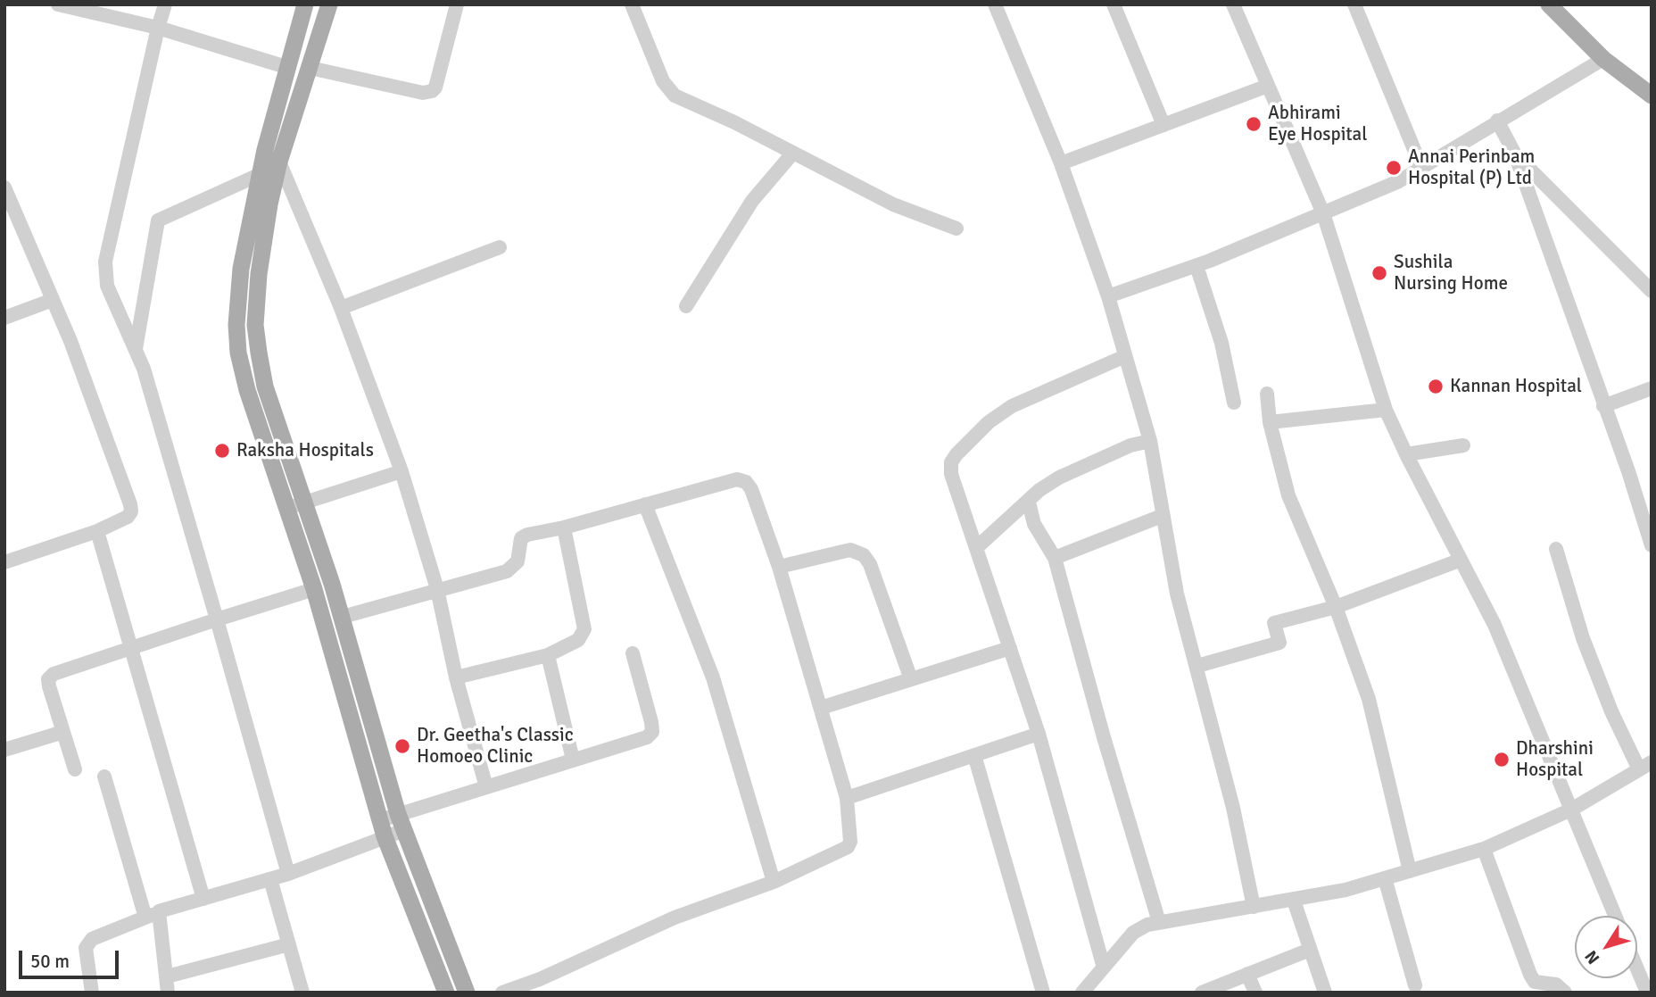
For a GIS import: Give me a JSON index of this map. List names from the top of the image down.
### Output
{
  "places": [
    "Abhirami Eye Hospital",
    "Annai Perinbam Hospital (P) Ltd",
    "Sushila Nursing Home",
    "Kannan Hospital",
    "Raksha Hospitals",
    "Dr. Geetha's Classic Homoeo Clinic",
    "Dharshini Hospital"
  ],
  "scale_bar": "50 m",
  "north": "bottom left"
}
